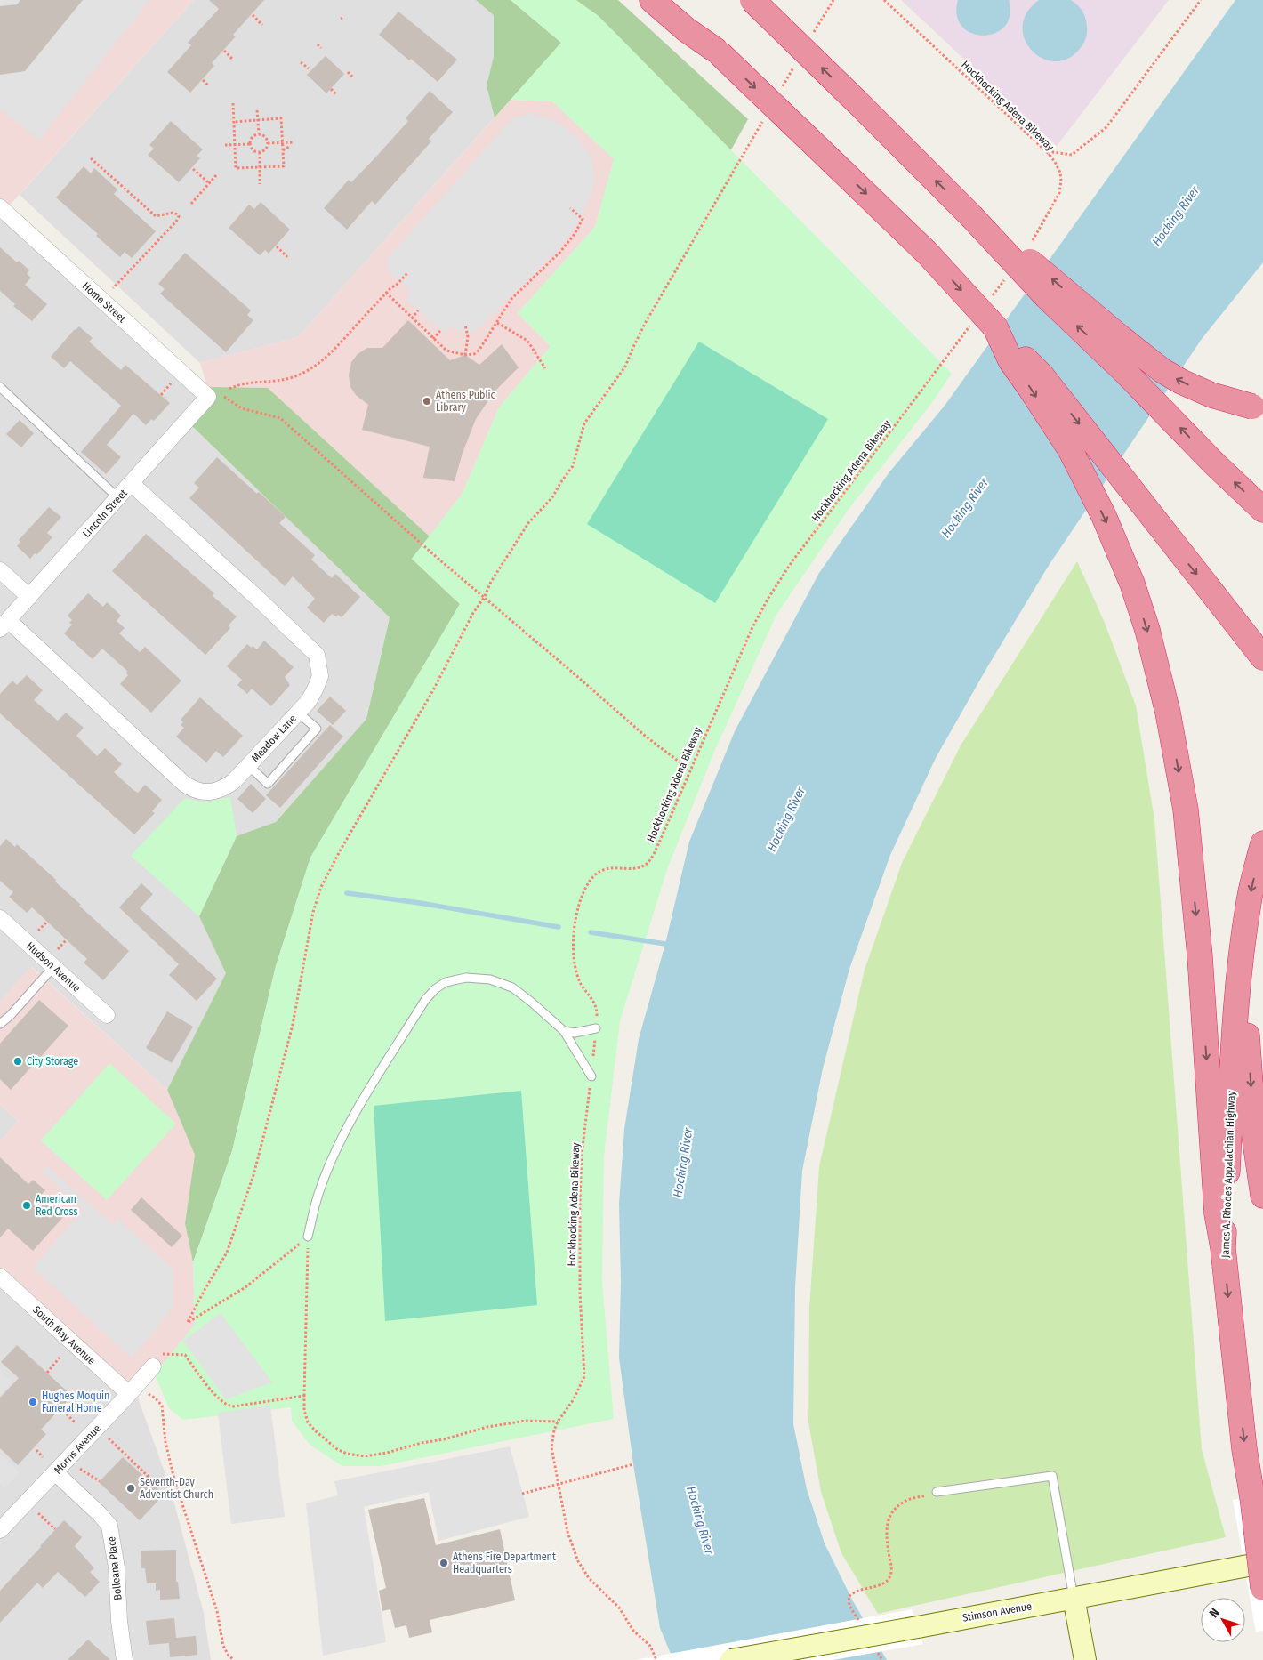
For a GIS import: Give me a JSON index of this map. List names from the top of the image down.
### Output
{
  "streets": {
    "highway": ["James A. Rhodes Appalachian Highway"],
    "main road": ["Stimson Avenue"],
    "street": [
      "Home Street",
      "Lincoln Street",
      "Meadow Lane",
      "Hudson Avenue",
      "South May Avenue",
      "Morris Avenue",
      "Bolleana Place"
    ],
    "path": ["Hockhocking Adena Bikeway"]
  },
  "crossings": [
    ["Home Street", "Lincoln Street"],
    ["Lincoln Street", "Meadow Lane"],
    ["South May Avenue", "Morris Avenue"],
    ["Morris Avenue", "Bolleana Place"]
  ],
  "water": ["Hocking River"],
  "places": [
    "Athens Public Library",
    "City Storage",
    "American Red Cross",
    "Hughes Moquin Funeral Home",
    "Seventh-Day Adventist Church",
    "Athens Fire Department Headquarters"
  ],
  "north": "top left"
}
